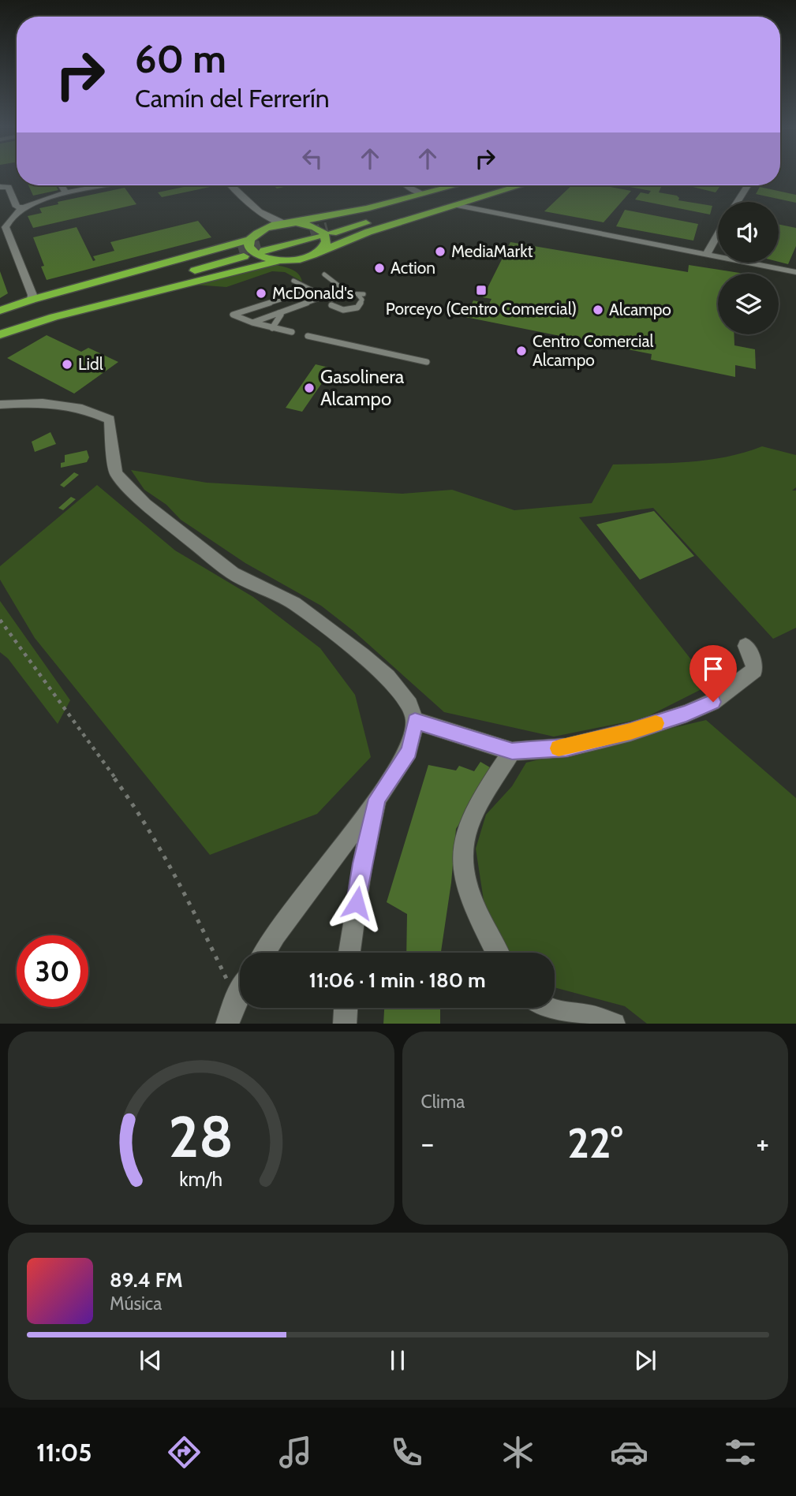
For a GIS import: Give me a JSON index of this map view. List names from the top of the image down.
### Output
{
  "places": {
    "other": [
      "MediaMarkt",
      "Action",
      "McDonald's",
      "Alcampo",
      "Centro Comercial Alcampo",
      "Lidl",
      "Gasolinera Alcampo"
    ],
    "transit": ["Porceyo (Centro Comercial)"]
  },
  "page": {
    "turn": ["60 m", "Camín del Ferrerín"],
    "limit": "30",
    "trip": "11:06 · 1 min · 180 m",
    "tile": "Clima",
    "heat": ["−", "22°", "+"],
    "song": ["89.4 FM", "Música"],
    "tabs": "11:05",
    "gauge": ["28", "km/h"]
  }
}
